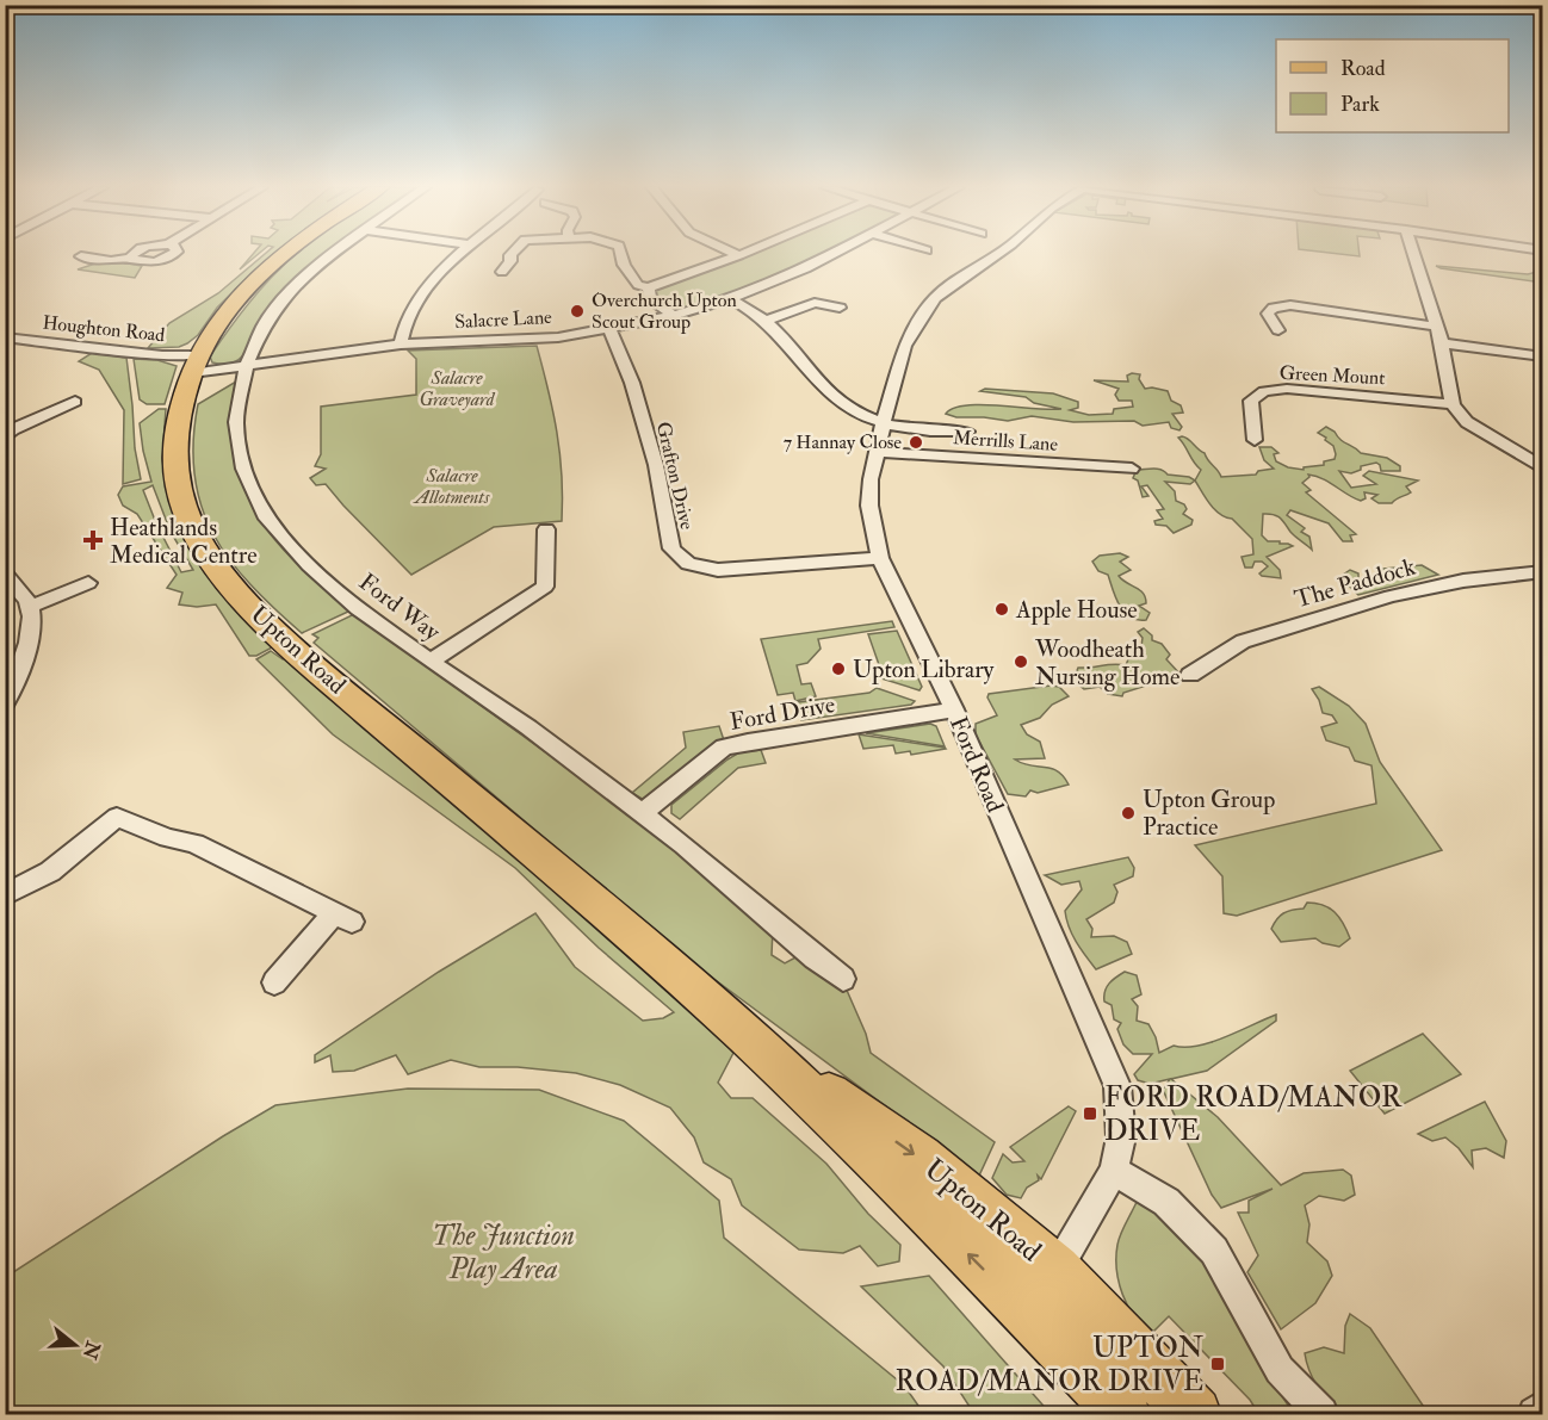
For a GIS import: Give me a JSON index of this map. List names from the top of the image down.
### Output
{
  "streets": {
    "main road": ["Upton Road"],
    "street": [
      "Salacre Lane",
      "Houghton Road",
      "Green Mount",
      "Merrills Lane",
      "Grafton Drive",
      "The Paddock",
      "Ford Way",
      "Ford Drive",
      "Ford Road"
    ]
  },
  "crossings": [
    ["Salacre Lane", "Houghton Road"],
    ["Salacre Lane", "Grafton Drive"],
    ["Salacre Lane", "Ford Way"],
    ["Salacre Lane", "Upton Road"],
    ["Houghton Road", "Upton Road"],
    ["Merrills Lane", "Ford Road"],
    ["Grafton Drive", "Ford Road"],
    ["Ford Way", "Ford Drive"],
    ["Upton Road", "Ford Road"],
    ["Ford Drive", "Ford Road"]
  ],
  "parks": ["Salacre Graveyard", "Salacre Allotments", "The Junction Play Area"],
  "places": {
    "other": [
      "Overchurch Upton Scout Group",
      "7 Hannay Close",
      "Apple House",
      "Woodheath Nursing Home",
      "Upton Library",
      "Upton Group Practice"
    ],
    "health": ["Heathlands Medical Centre"],
    "transit": ["FORD ROAD/MANOR DRIVE", "UPTON ROAD/MANOR DRIVE"]
  },
  "legend": ["Road", "Park"],
  "north": "right"
}
